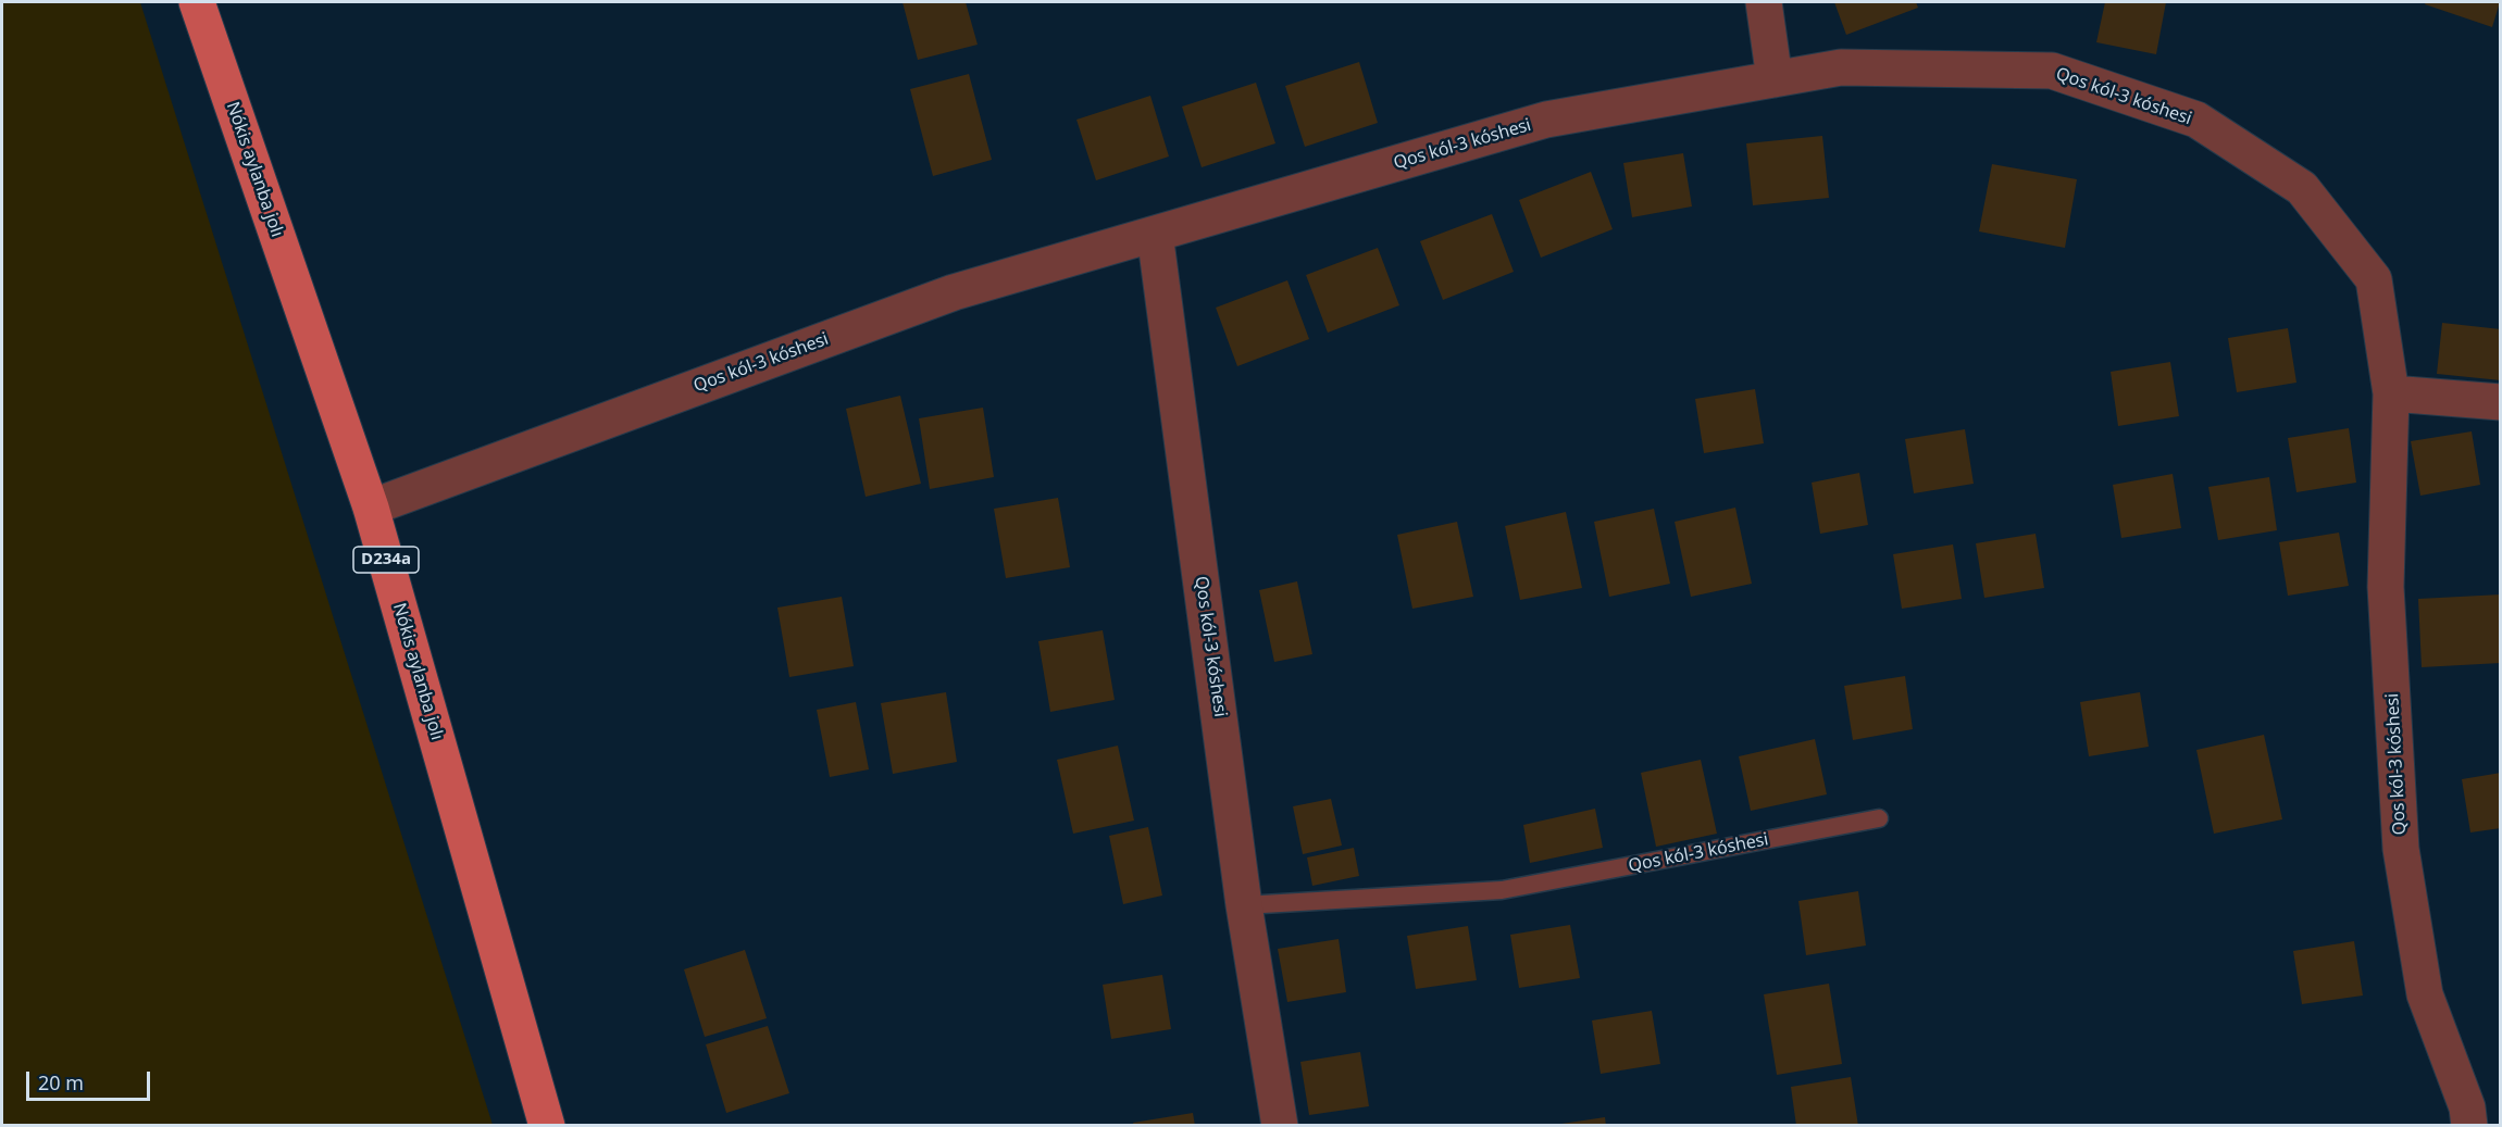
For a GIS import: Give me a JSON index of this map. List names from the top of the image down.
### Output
{
  "streets": {
    "main road": ["Nókis aylanba jolı", "D234a"],
    "street": ["Qos kól-3 kóshesi"]
  },
  "crossings": [
    ["Qos kól-3 kóshesi", "Nókis aylanba jolı"]
  ],
  "scale_bar": "20 m"
}
